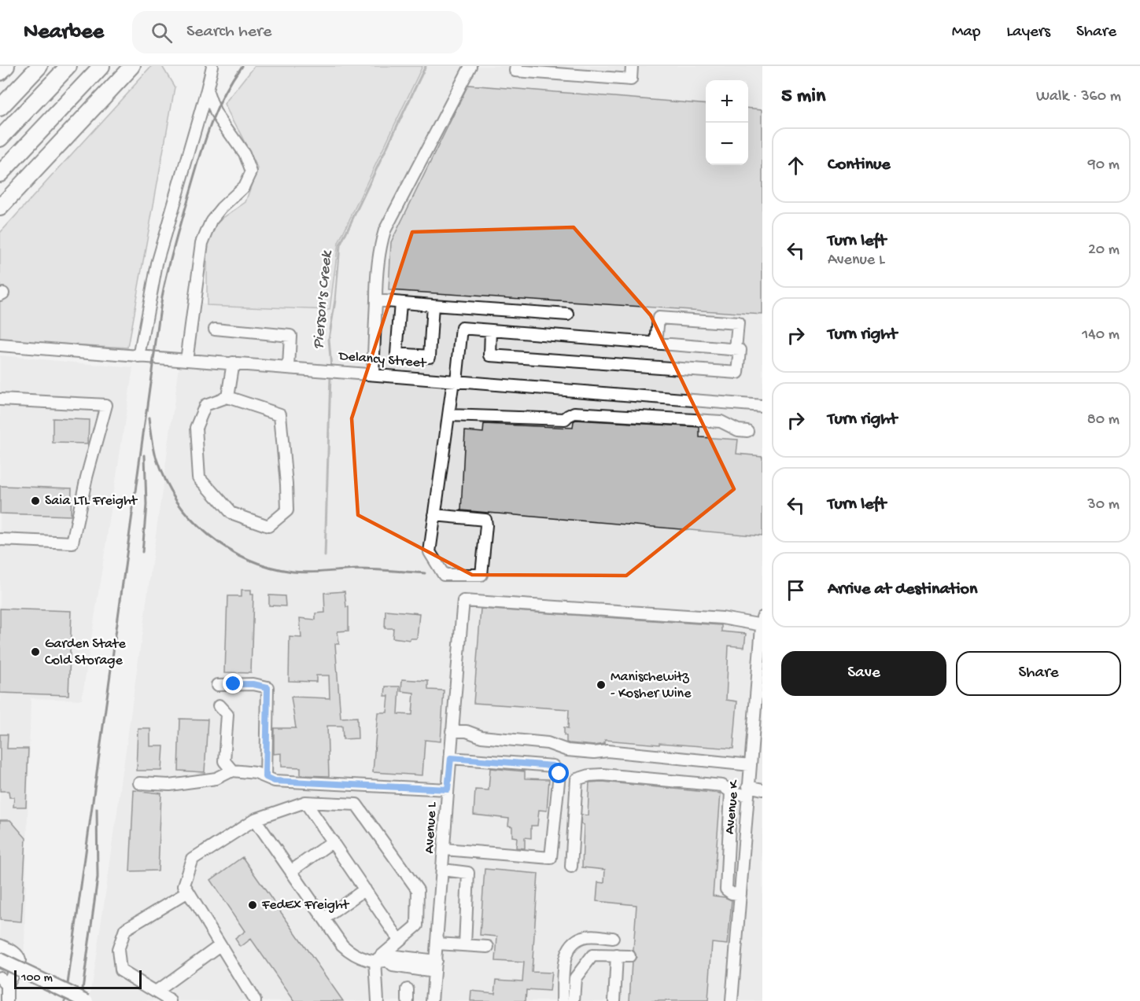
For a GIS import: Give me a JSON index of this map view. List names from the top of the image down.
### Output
{
  "streets": {
    "street": ["Delancy Street", "Avenue K", "Avenue L"]
  },
  "crossings": [
    ["Avenue K", "Avenue L"]
  ],
  "water": ["Pierson's Creek"],
  "places": [
    "Saia LTL Freight",
    "Garden State Cold Storage",
    "Manischewitz - Kosher Wine",
    "FedEx Freight"
  ],
  "scale_bar": "100 m",
  "page": {
    "header": "Nearbee",
    "search": "Search here",
    "nav": ["Map", "Layers", "Share"],
    "heading": ["5 min", "Walk · 360 m"],
    "map_buttons": ["+", "−"],
    "list": [
      ["Continue", "90 m"],
      ["Turn left", "Avenue L", "20 m"],
      ["Turn right", "140 m"],
      ["Turn right", "80 m"],
      ["Turn left", "30 m"],
      "Arrive at destination"
    ],
    "buttons": ["Save", "Share"],
    "scale": "100 m"
  }
}
